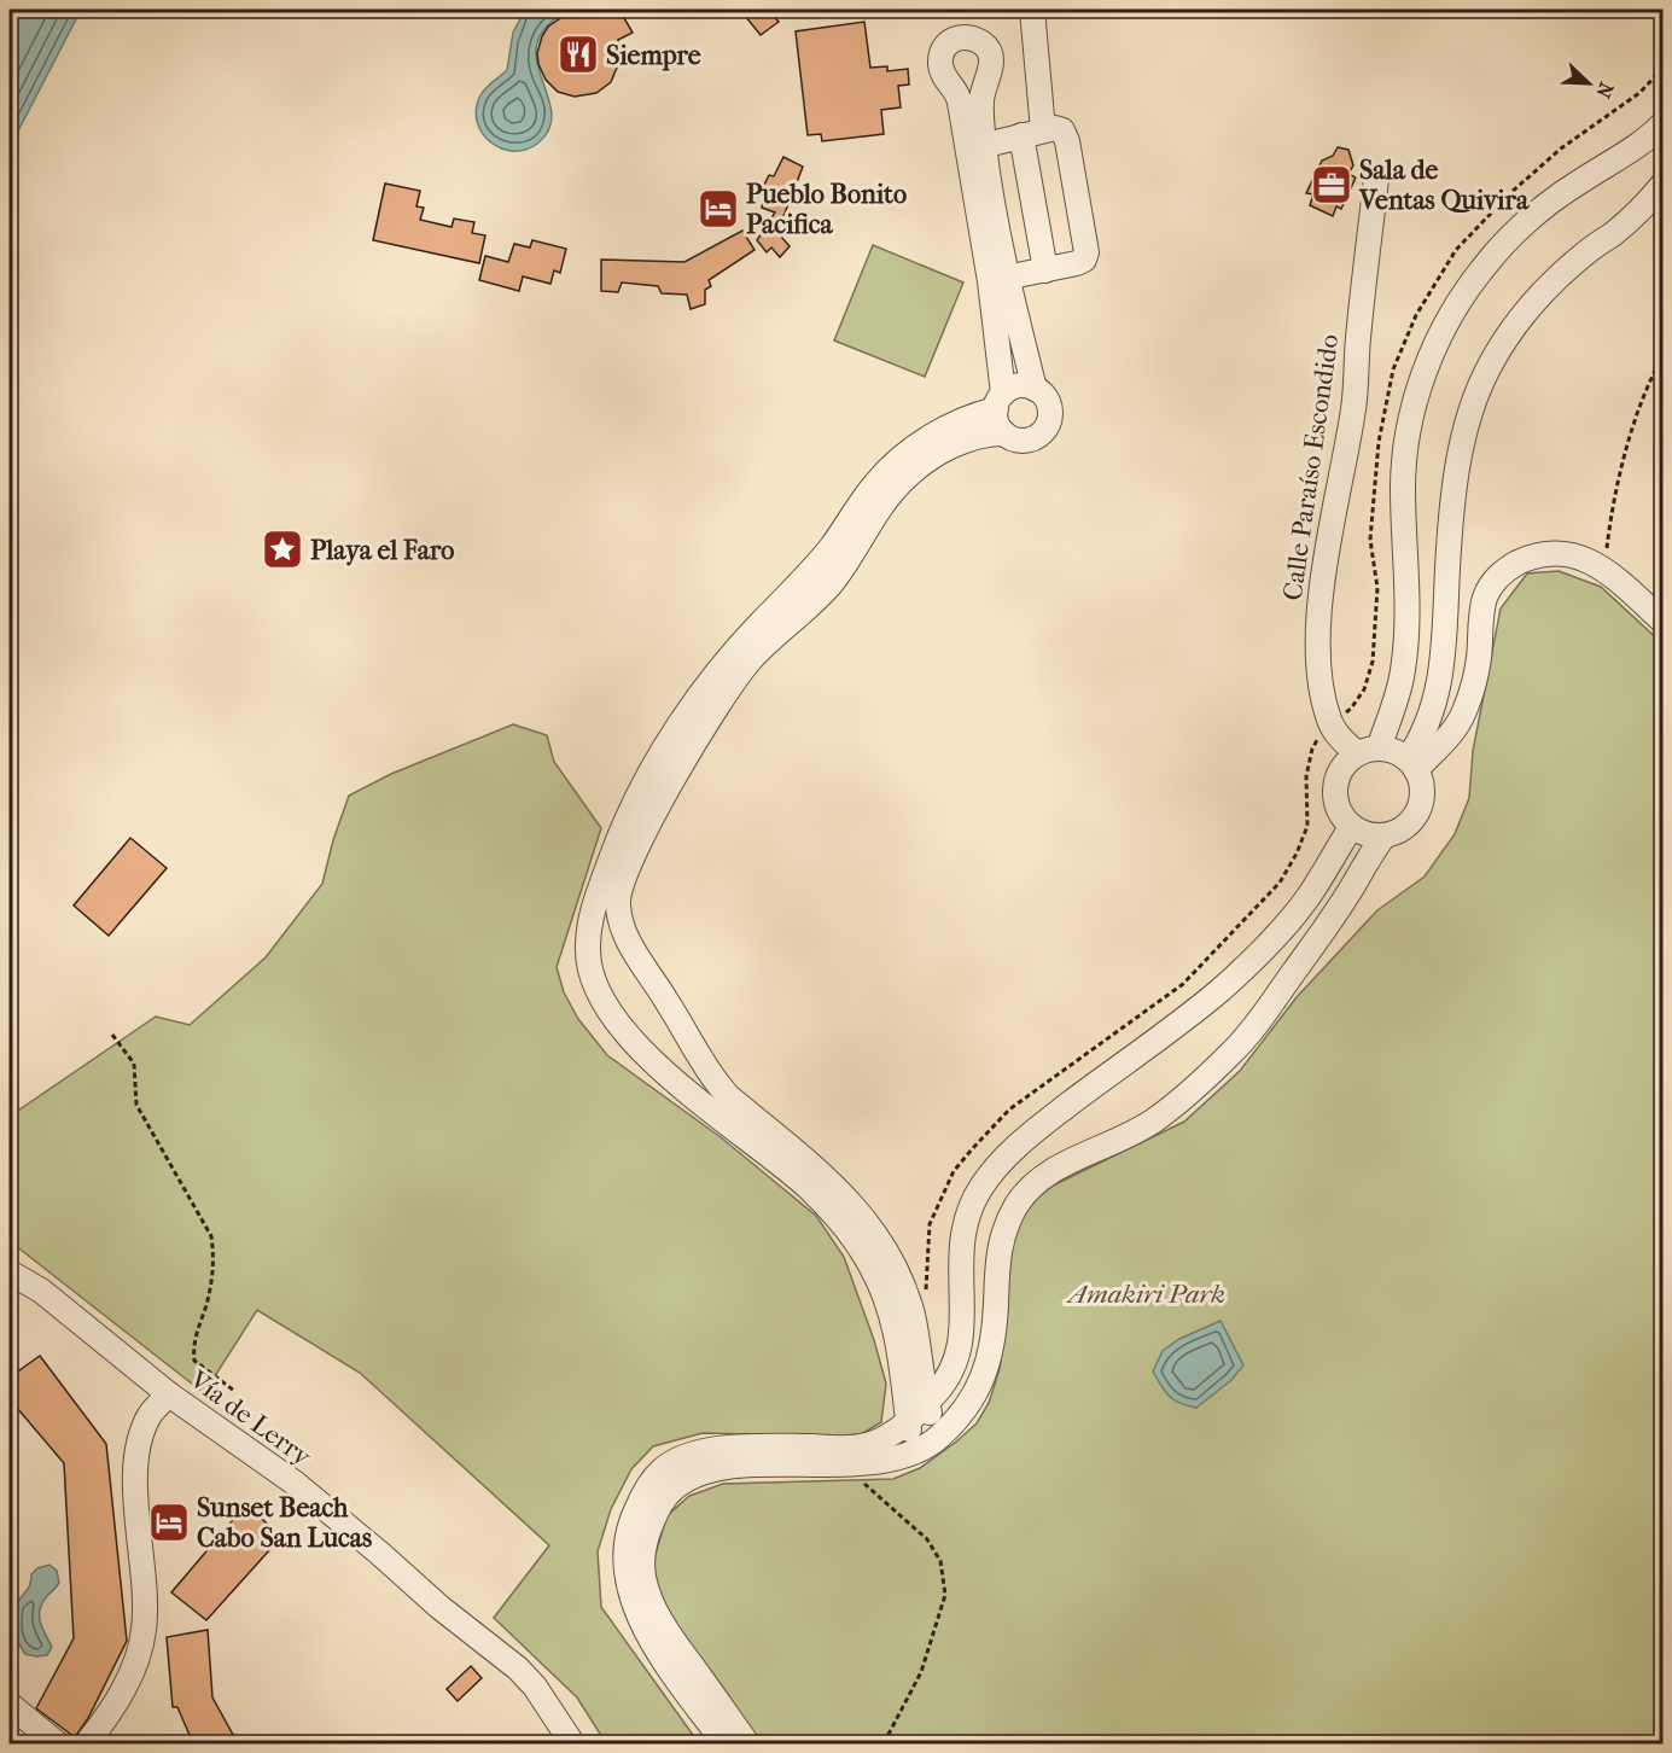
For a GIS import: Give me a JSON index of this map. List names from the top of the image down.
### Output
{
  "streets": {
    "street": ["Calle Paraíso Escondido", "Vía de Lerry"]
  },
  "parks": ["Amakiri Park"],
  "places": {
    "restaurant": ["Siempre"],
    "office": ["Sala de Ventas Quivira"],
    "hotel": ["Pueblo Bonito Pacifica", "Sunset Beach Cabo San Lucas"],
    "place": ["Playa el Faro"]
  },
  "north": "bottom right"
}
